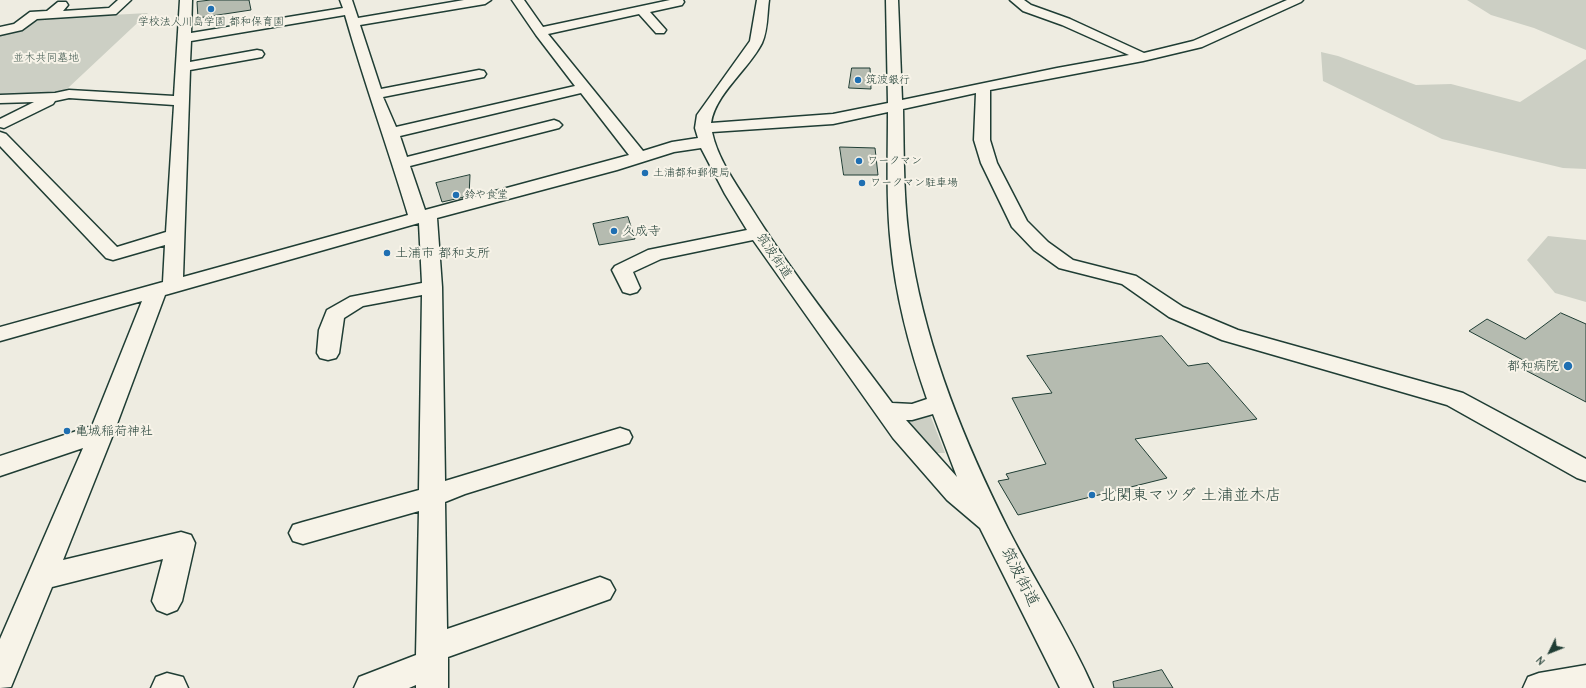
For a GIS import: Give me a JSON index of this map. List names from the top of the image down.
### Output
{
  "streets": {
    "street": ["筑波街道"]
  },
  "parks": ["並木共同墓地"],
  "places": [
    "学校法人川島学園 都和保育園",
    "筑波銀行",
    "ワークマン",
    "土浦都和郵便局",
    "ワークマン駐車場",
    "鈴や食堂",
    "久成寺",
    "土浦市 都和支所",
    "都和病院",
    "亀城稲荷神社",
    "北関東マツダ 土浦並木店"
  ],
  "north": "bottom left"
}
